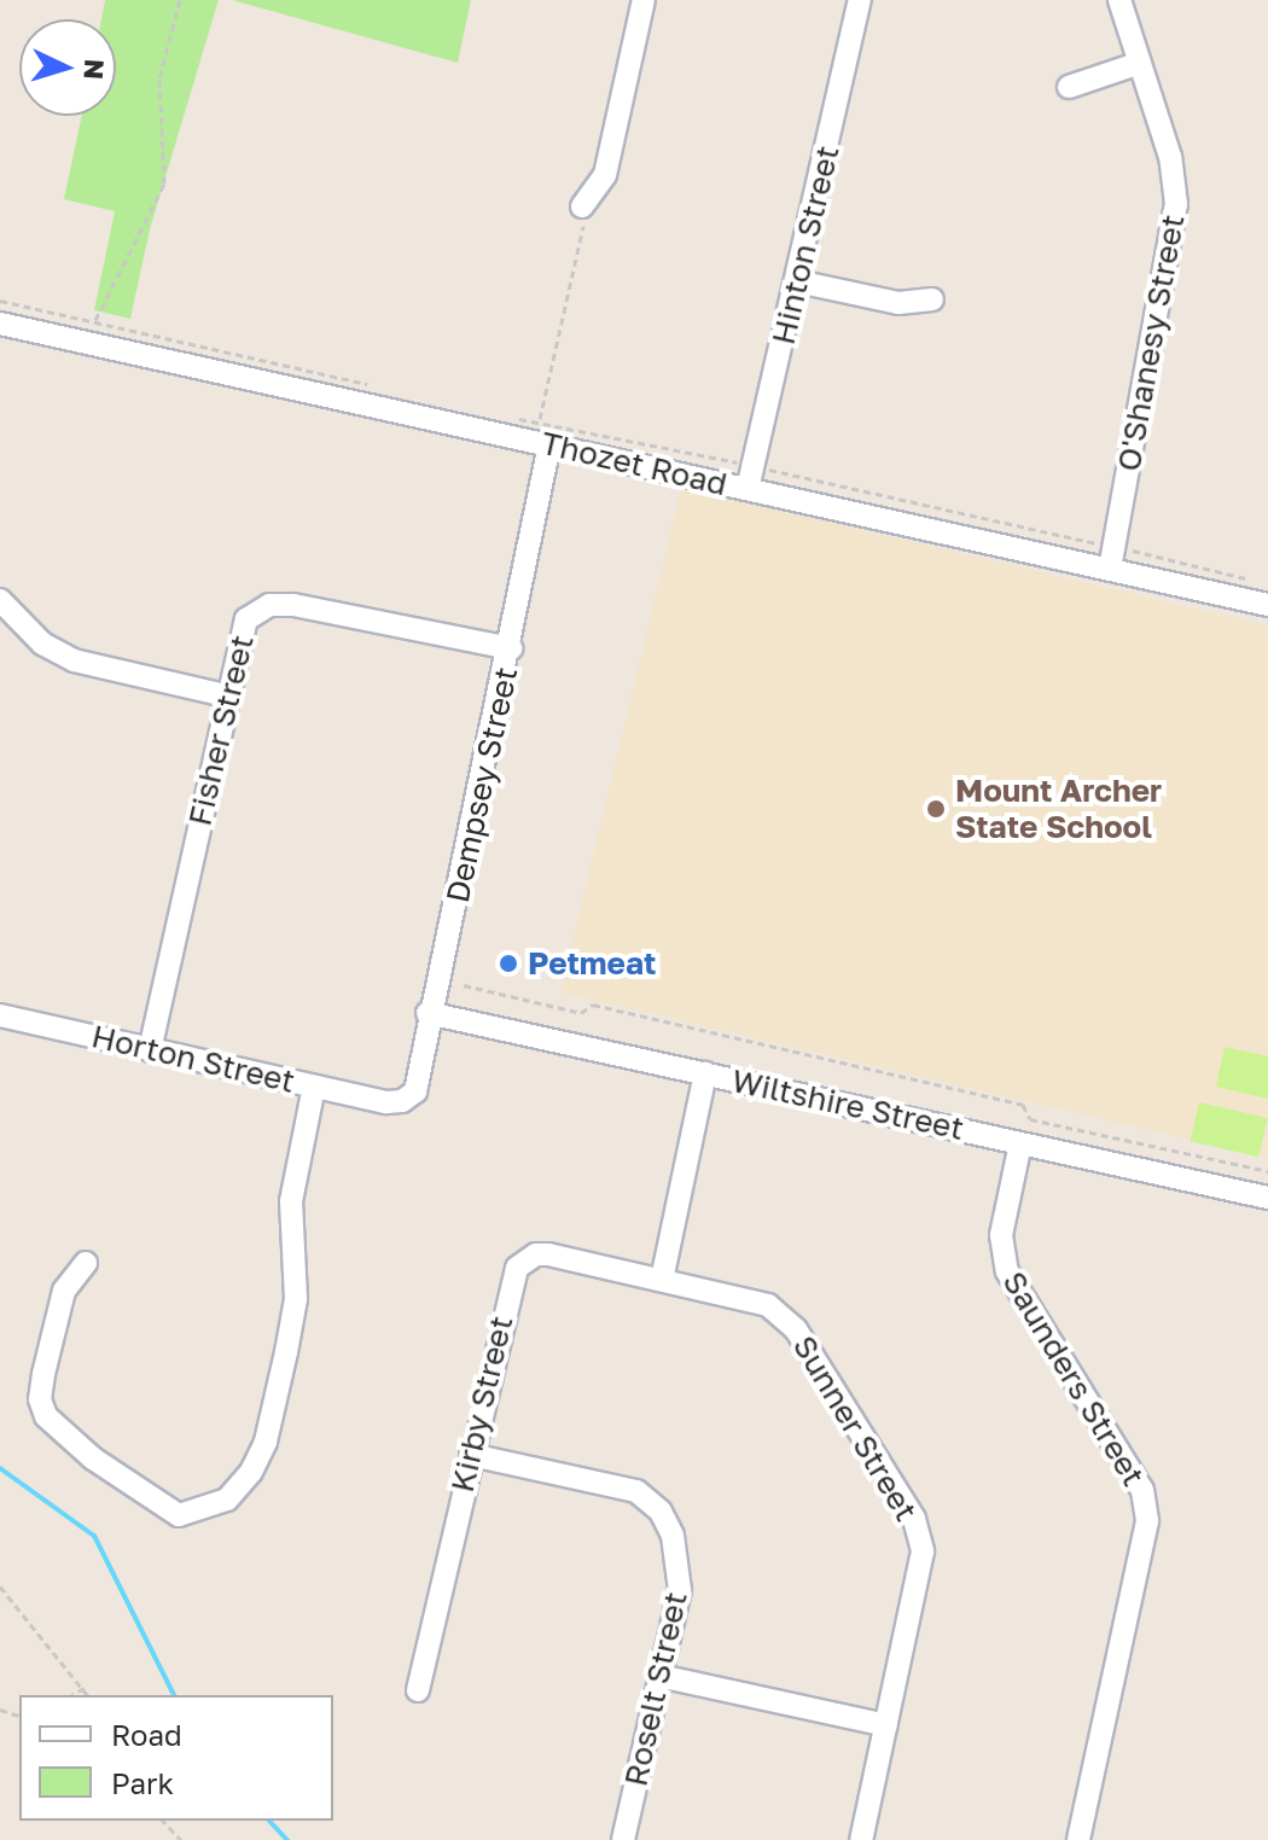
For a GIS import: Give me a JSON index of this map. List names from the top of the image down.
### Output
{
  "streets": {
    "street": [
      "Hinton Street",
      "O'Shanesy Street",
      "Thozet Road",
      "Fisher Street",
      "Dempsey Street",
      "Horton Street",
      "Wiltshire Street",
      "Saunders Street",
      "Kirby Street",
      "Sunner Street",
      "Roselt Street"
    ]
  },
  "crossings": [
    ["Hinton Street", "Thozet Road"],
    ["O'Shanesy Street", "Thozet Road"],
    ["Thozet Road", "Dempsey Street"],
    ["Fisher Street", "Dempsey Street"],
    ["Fisher Street", "Horton Street"],
    ["Dempsey Street", "Horton Street"],
    ["Dempsey Street", "Wiltshire Street"],
    ["Wiltshire Street", "Saunders Street"],
    ["Kirby Street", "Sunner Street"],
    ["Kirby Street", "Roselt Street"]
  ],
  "places": ["Mount Archer State School", "Petmeat"],
  "legend": ["Road", "Park"],
  "north": "right"
}
